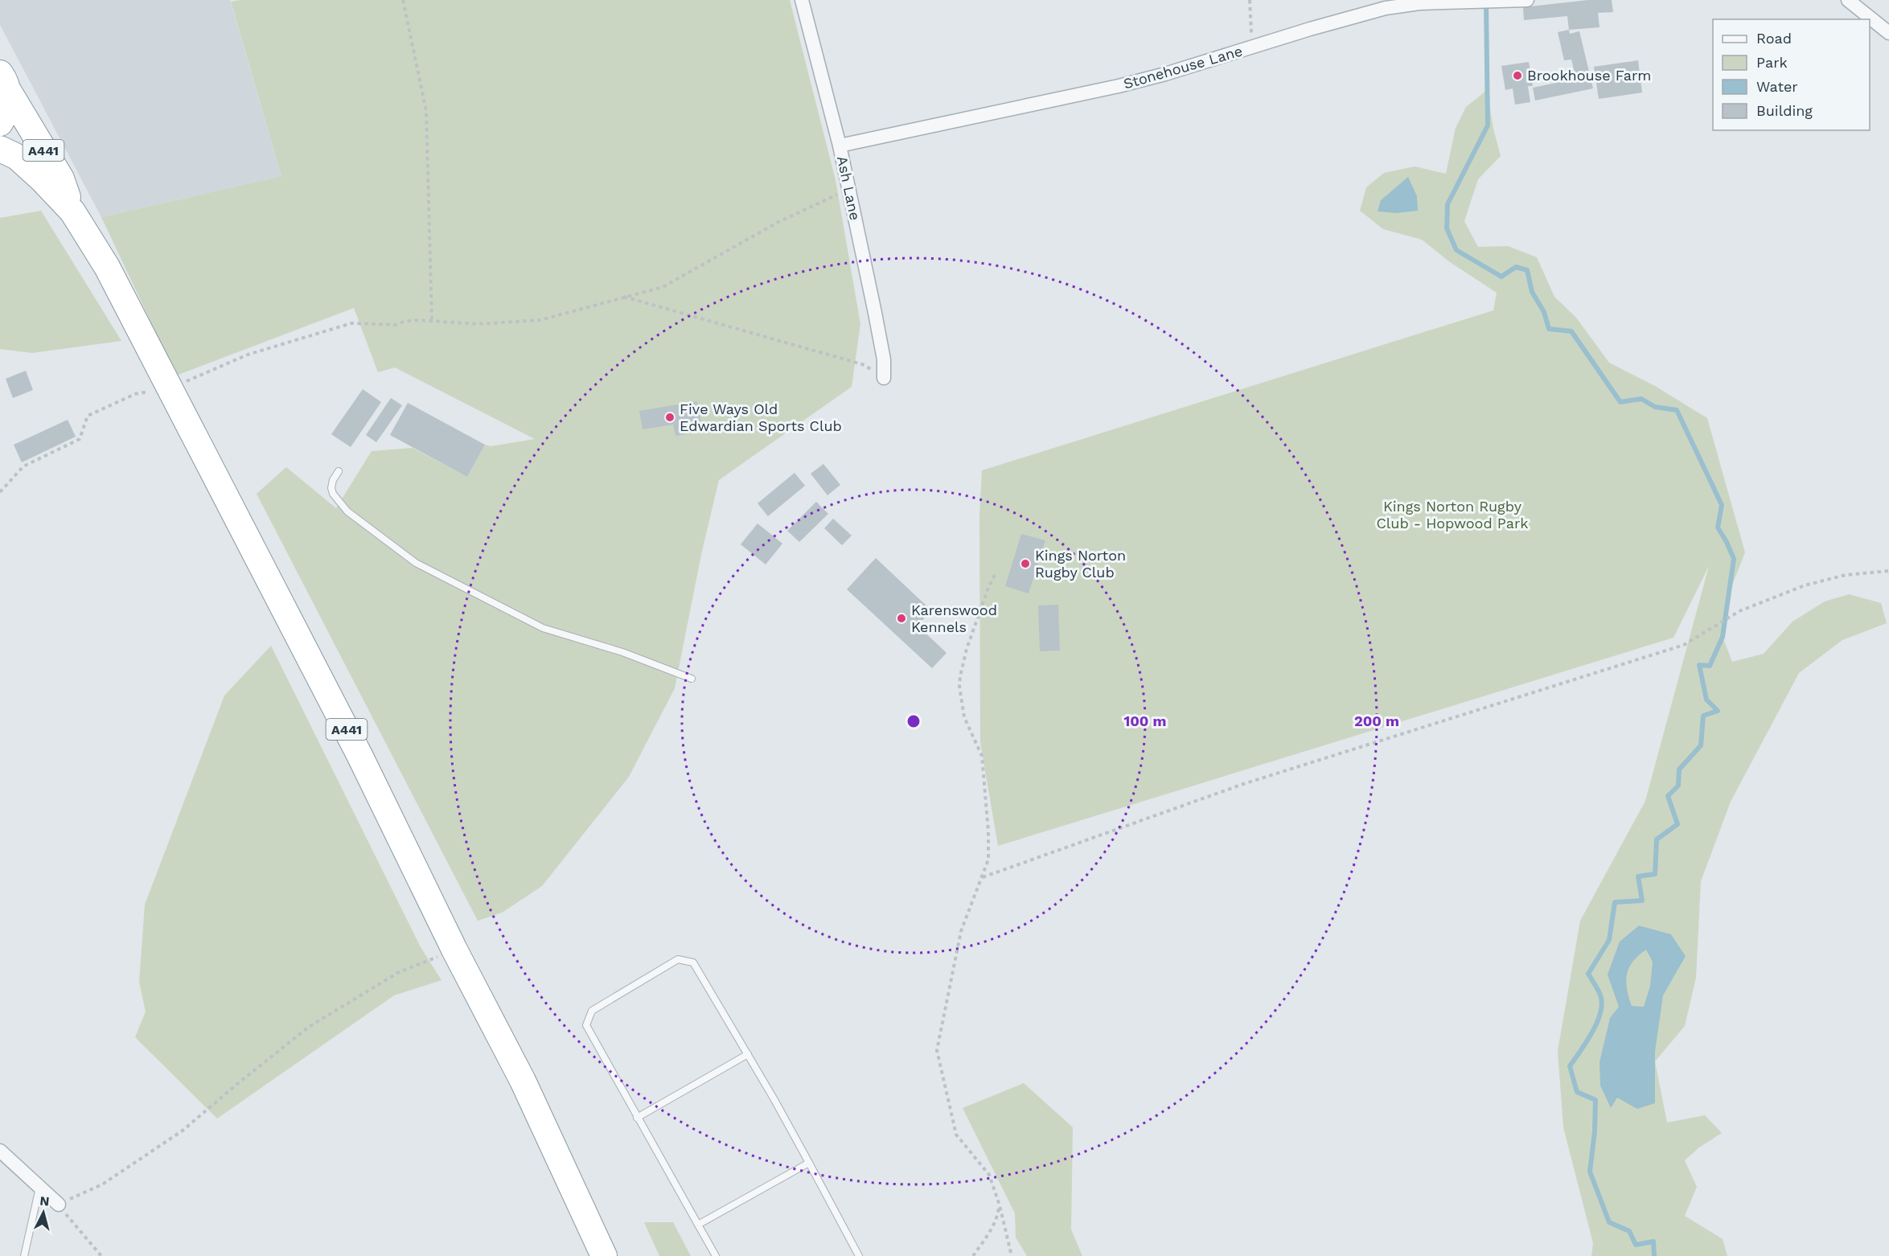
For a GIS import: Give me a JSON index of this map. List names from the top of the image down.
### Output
{
  "streets": {
    "highway": ["A441"],
    "street": ["Stonehouse Lane", "Ash Lane"]
  },
  "crossings": [
    ["Stonehouse Lane", "Ash Lane"]
  ],
  "parks": ["Kings Norton Rugby Club - Hopwood Park"],
  "places": [
    "Brookhouse Farm",
    "Five Ways Old Edwardian Sports Club",
    "Kings Norton Rugby Club",
    "Karenswood Kennels"
  ],
  "legend": [
    "Road",
    "Park",
    "Water",
    "Building"
  ],
  "north": "top",
  "rings": ["100 m", "200 m"]
}
